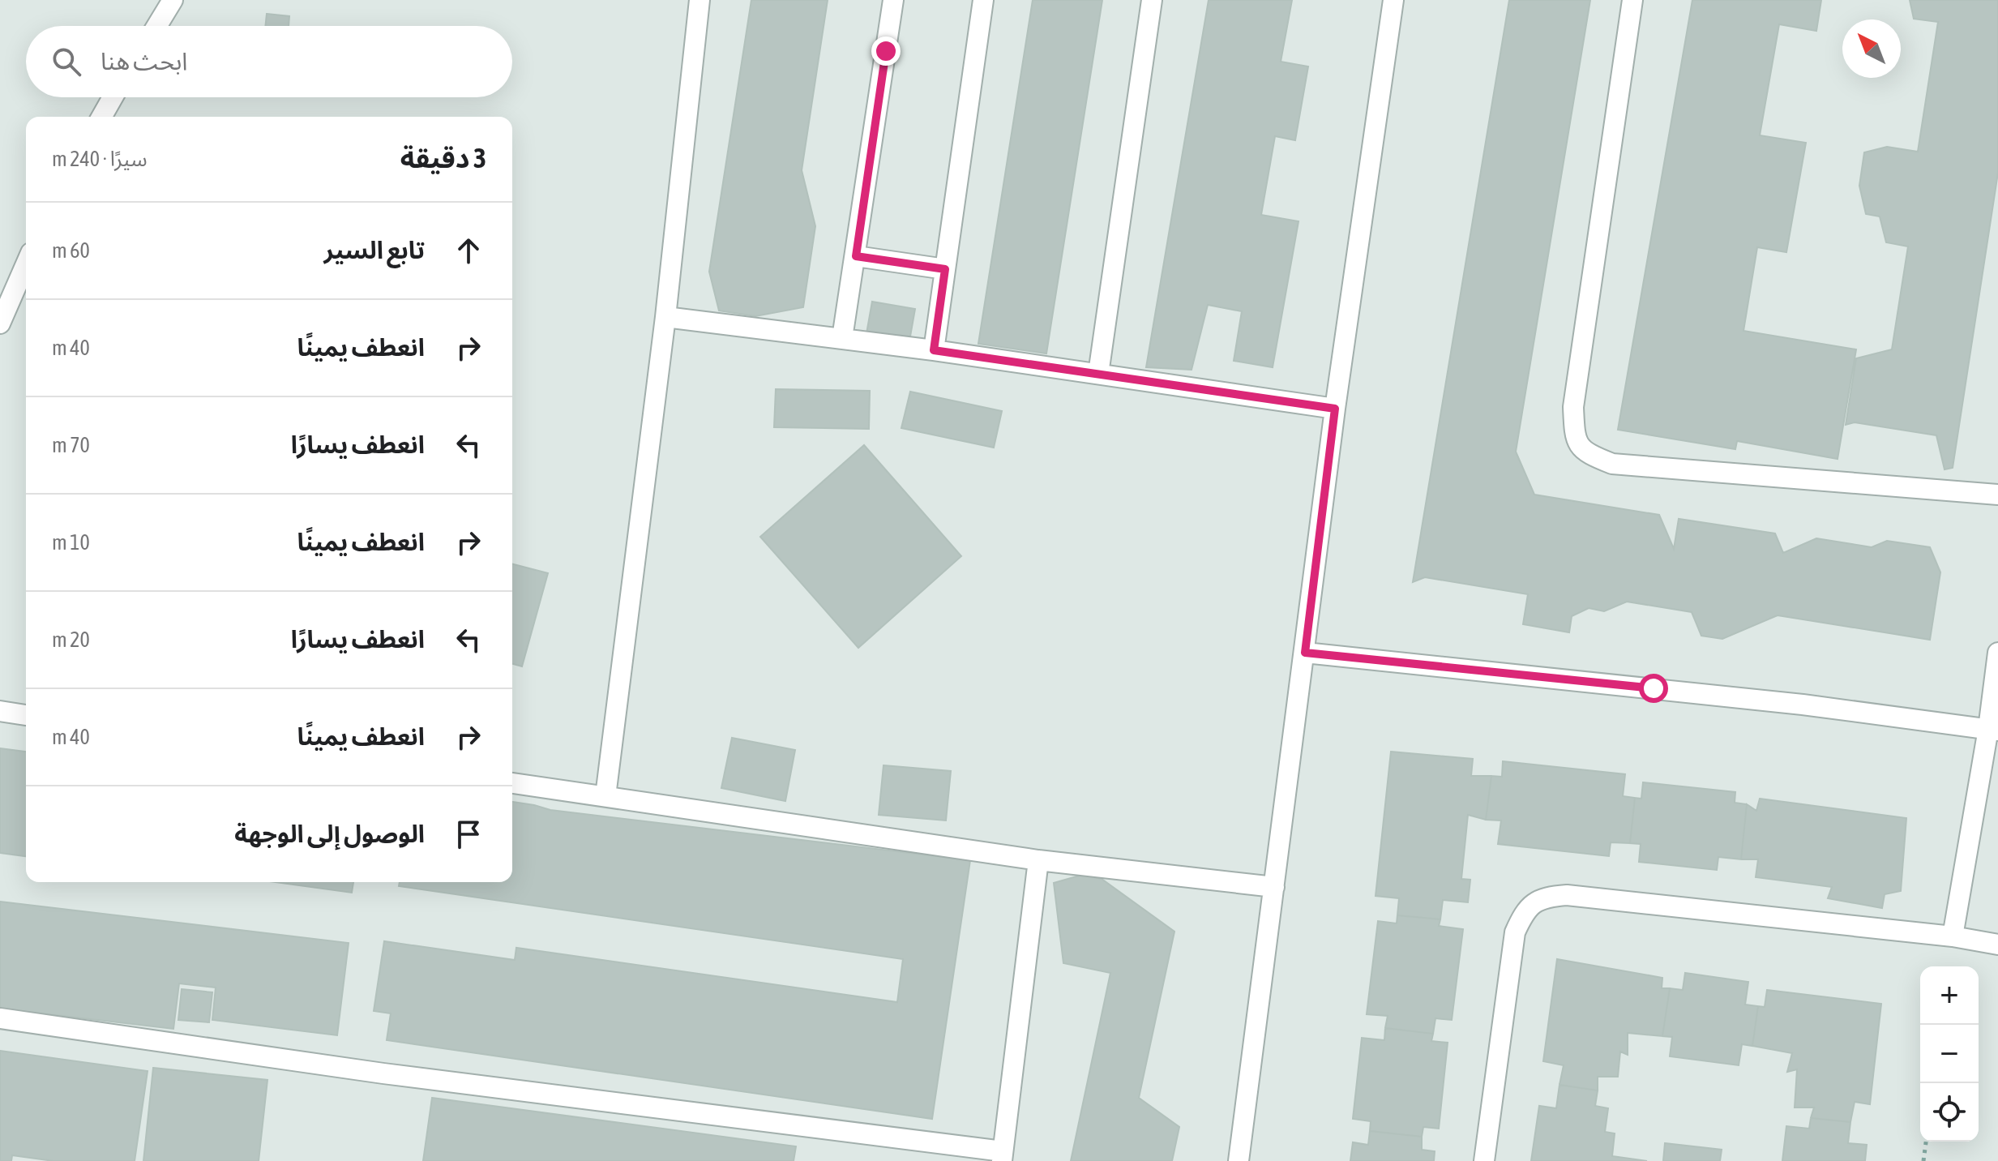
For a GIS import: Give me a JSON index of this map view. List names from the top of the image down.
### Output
{
  "north": "top left",
  "page": {
    "search": "ابحث هنا",
    "heading": ["3 دقيقة", "سيرًا · 240 m"],
    "list": [
      ["تابع السير", "60 m"],
      ["انعطف يمينًا", "40 m"],
      ["انعطف يسارًا", "70 m"],
      ["انعطف يمينًا", "10 m"],
      ["انعطف يسارًا", "20 m"],
      ["انعطف يمينًا", "40 m"],
      "الوصول إلى الوجهة"
    ],
    "map_buttons": ["+", "−"]
  }
}
